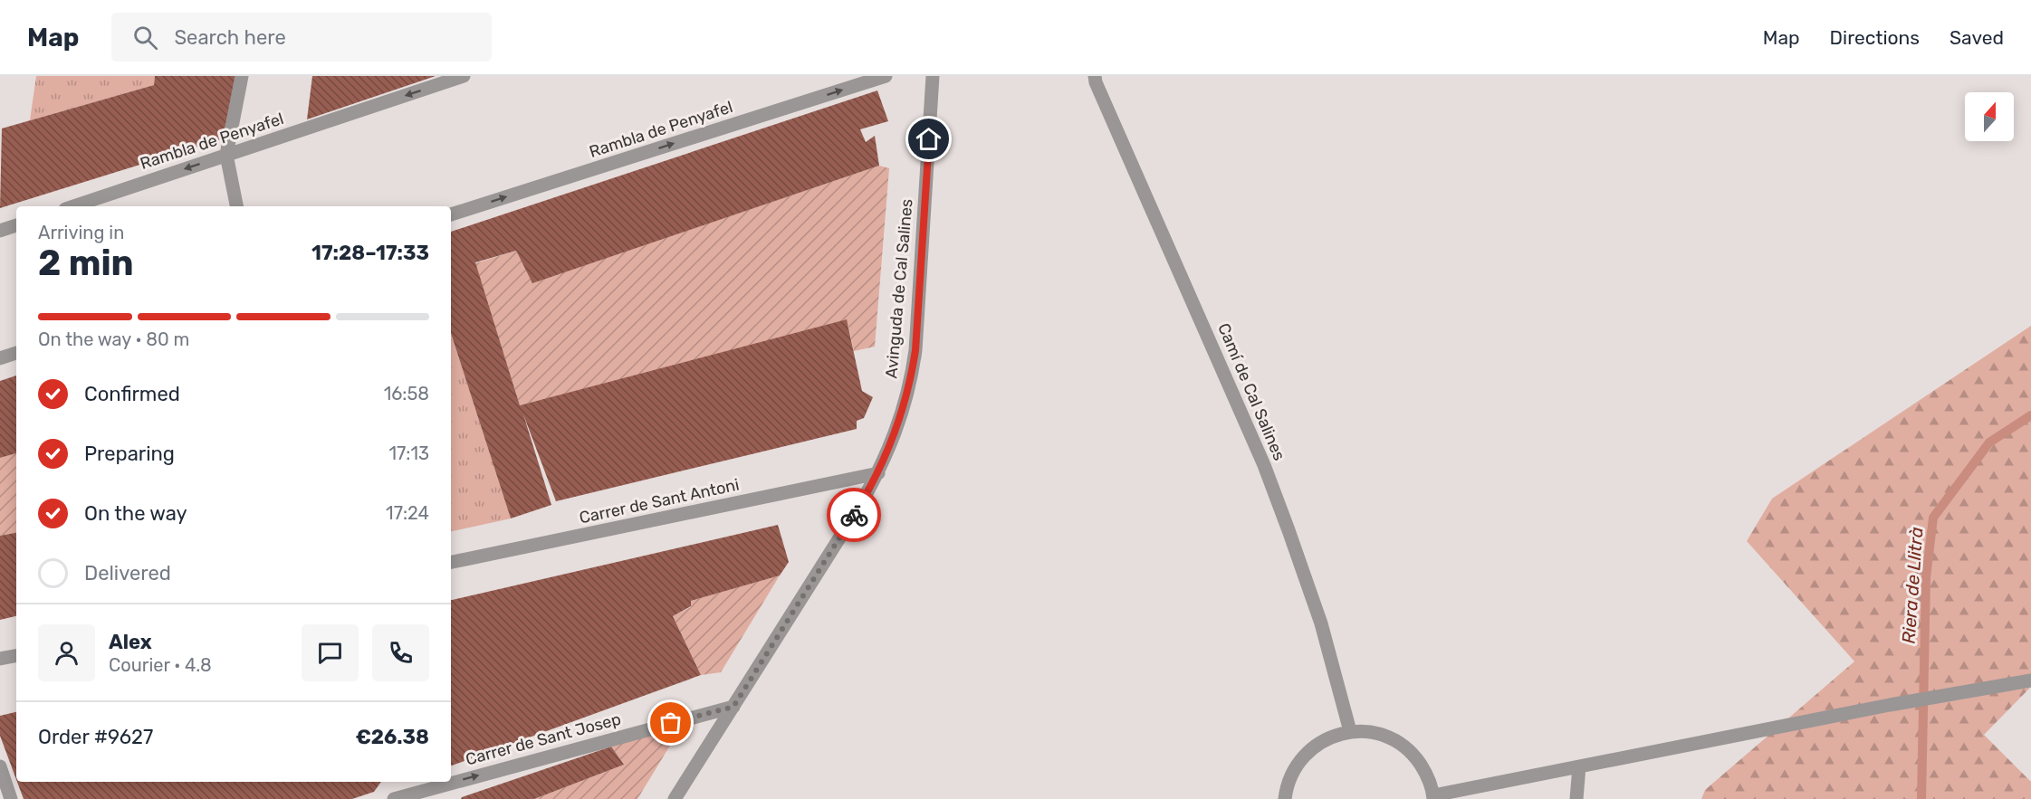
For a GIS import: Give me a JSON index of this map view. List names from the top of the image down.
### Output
{
  "streets": {
    "street": [
      "Rambla de Penyafel",
      "Avinguda de Cal Salines",
      "Camí de Cal Salines",
      "Carrer de Sant Antoni",
      "Carrer de Sant Josep"
    ]
  },
  "crossings": [
    ["Avinguda de Cal Salines", "Carrer de Sant Antoni"],
    ["Avinguda de Cal Salines", "Carrer de Sant Josep"]
  ],
  "one_way": ["Carrer de Sant Josep"],
  "water": ["Riera de Llitrà"],
  "north": "top",
  "page": {
    "header": "Map",
    "search": "Search here",
    "nav": ["Map", "Directions", "Saved"],
    "heading": ["2 min", "Arriving in", "17:28–17:33"],
    "panel": [
      "Alex",
      "Courier · 4.8",
      "Order #9627",
      "€26.38"
    ],
    "bar": "On the way · 80 m",
    "list": [
      ["Confirmed", "16:58"],
      ["Preparing", "17:13"],
      ["On the way", "17:24"],
      "Delivered"
    ]
  }
}
